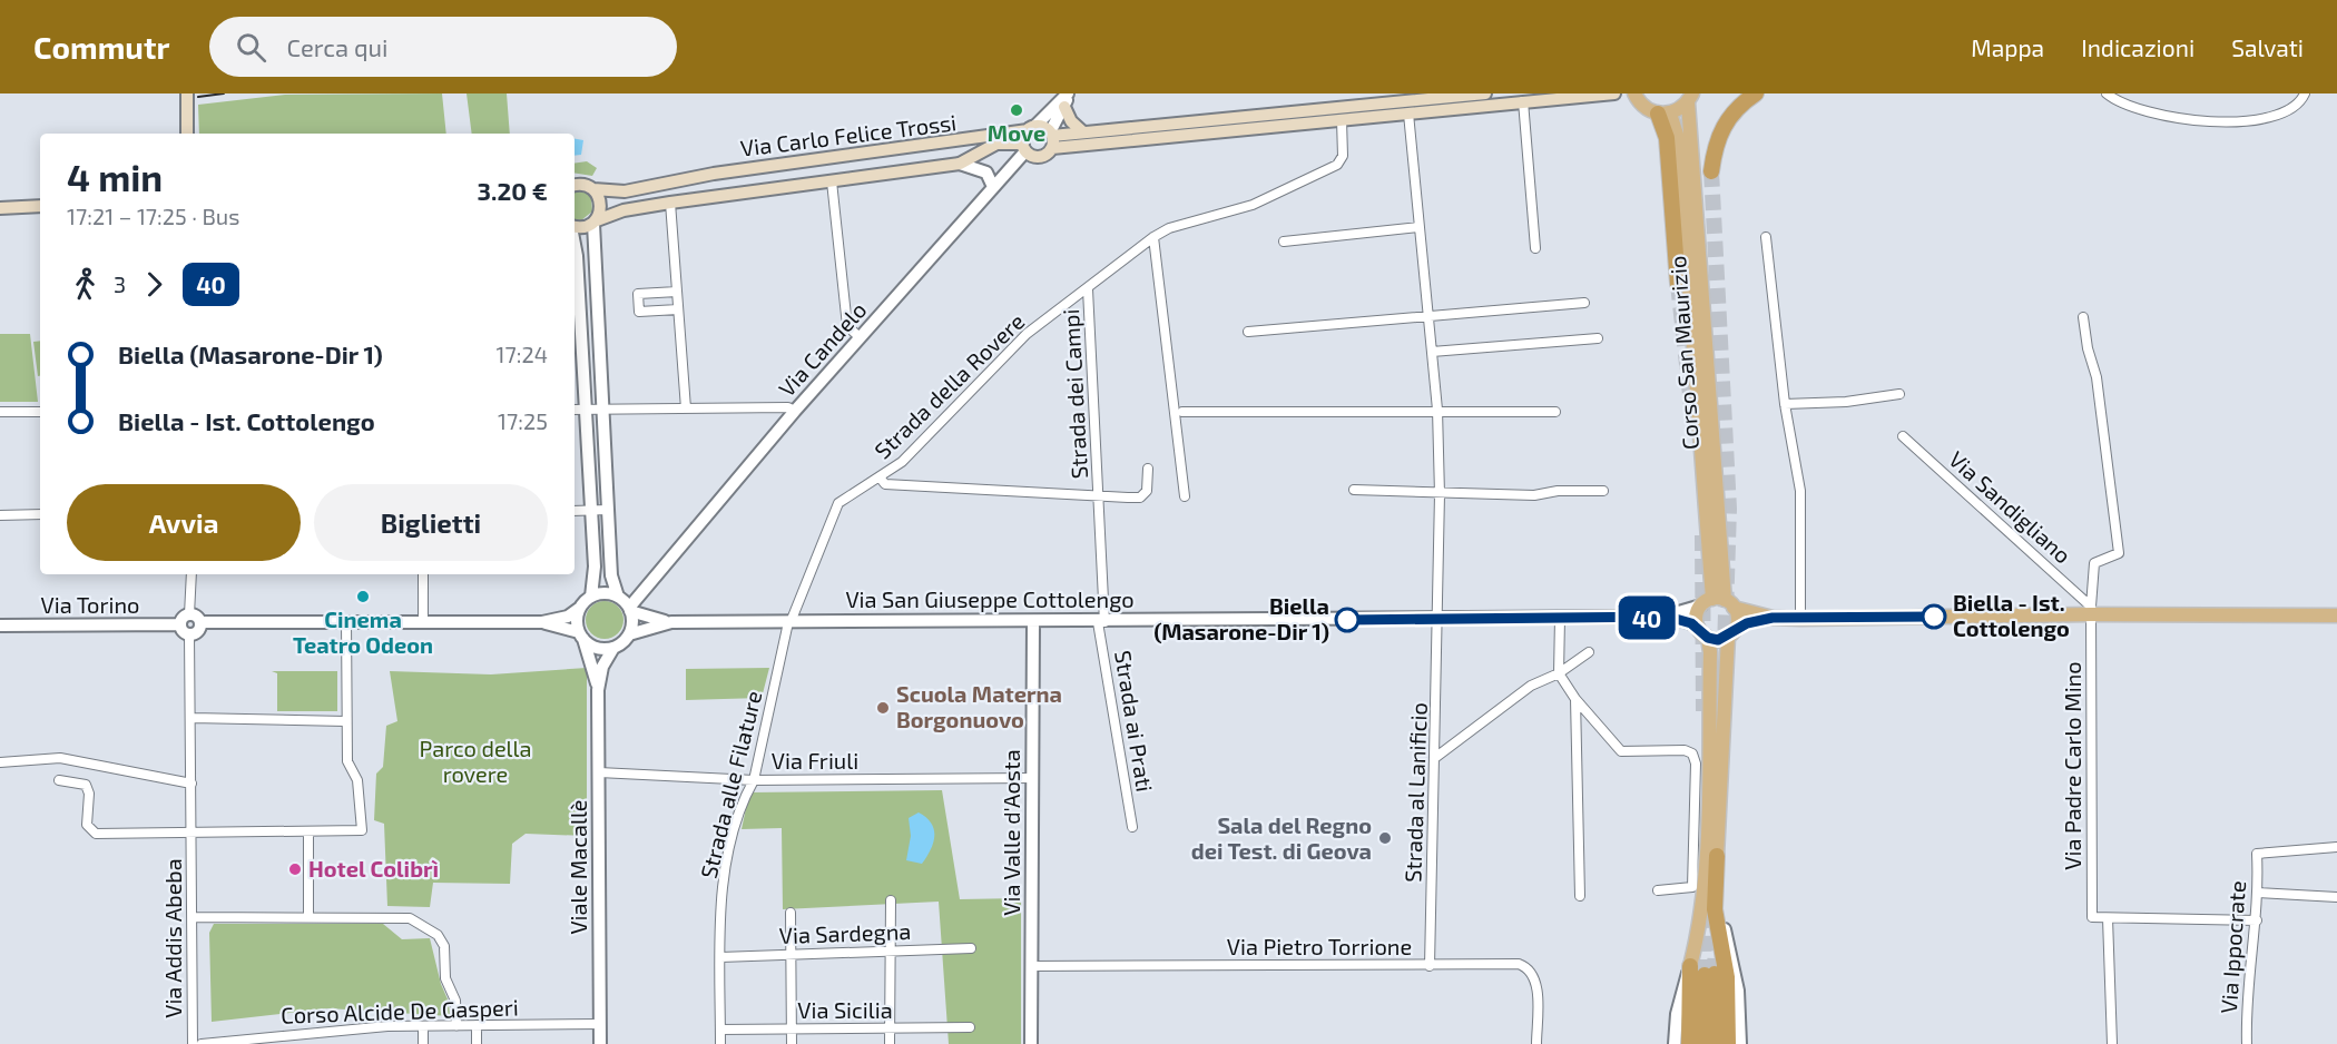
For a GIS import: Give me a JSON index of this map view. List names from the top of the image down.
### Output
{
  "streets": {
    "main road": ["Via Carlo Felice Trossi", "Via Candelo", "Corso San Maurizio"],
    "street": [
      "Strada della Rovere",
      "Strada dei Campi",
      "Via Sandigliano",
      "Via San Giuseppe Cottolengo",
      "Via Torino",
      "Strada ai Prati",
      "Via Friuli",
      "Via Padre Carlo Mino",
      "Strada alle Filature",
      "Strada al Lanificio",
      "Via Valle d'Aosta",
      "Viale Macallè",
      "Via Sardegna",
      "Via Addis Abeba",
      "Via Pietro Torrione",
      "Via Ippocrate",
      "Via Sicilia",
      "Corso Alcide De Gasperi"
    ]
  },
  "crossings": [
    ["Via Carlo Felice Trossi", "Via Candelo"],
    ["Via Candelo", "Via San Giuseppe Cottolengo"],
    ["Via Candelo", "Viale Macallè"],
    ["Corso San Maurizio", "Via San Giuseppe Cottolengo"],
    ["Strada della Rovere", "Strada dei Campi"],
    ["Strada della Rovere", "Via San Giuseppe Cottolengo"],
    ["Strada della Rovere", "Strada alle Filature"],
    ["Strada dei Campi", "Via San Giuseppe Cottolengo"],
    ["Strada dei Campi", "Strada ai Prati"],
    ["Via Sandigliano", "Via Padre Carlo Mino"],
    ["Via San Giuseppe Cottolengo", "Strada ai Prati"],
    ["Via San Giuseppe Cottolengo", "Strada alle Filature"],
    ["Via San Giuseppe Cottolengo", "Strada al Lanificio"],
    ["Via San Giuseppe Cottolengo", "Via Valle d'Aosta"],
    ["Via San Giuseppe Cottolengo", "Viale Macallè"],
    ["Via Torino", "Via Addis Abeba"],
    ["Via Friuli", "Strada alle Filature"],
    ["Via Friuli", "Via Valle d'Aosta"],
    ["Via Friuli", "Viale Macallè"],
    ["Strada alle Filature", "Via Sardegna"],
    ["Strada alle Filature", "Via Sicilia"],
    ["Strada al Lanificio", "Via Pietro Torrione"],
    ["Via Valle d'Aosta", "Via Pietro Torrione"],
    ["Viale Macallè", "Corso Alcide De Gasperi"]
  ],
  "parks": ["Parco della rovere"],
  "places": [
    "Move",
    "Cinema Teatro Odeon",
    "Biella - Ist. Cottolengo",
    "Biella (Masarone-Dir 1)",
    "Scuola Materna Borgonuovo",
    "Sala del Regno dei Test. di Geova",
    "Hotel Colibrì"
  ],
  "lines": ["bus line 40"],
  "page": {
    "header": "Commutr",
    "search": "Cerca qui",
    "nav": ["Mappa", "Indicazioni", "Salvati"],
    "on_map": "40",
    "heading": ["4 min", "17:21 – 17:25 · Bus", "3.20 €"],
    "legs": ["3", "40"],
    "list": [
      {
        "name": "Biella (Masarone-Dir 1)",
        "value": "17:24"
      },
      {
        "name": "Biella - Ist. Cottolengo",
        "value": "17:25"
      }
    ],
    "buttons": ["Avvia", "Biglietti"]
  }
}
